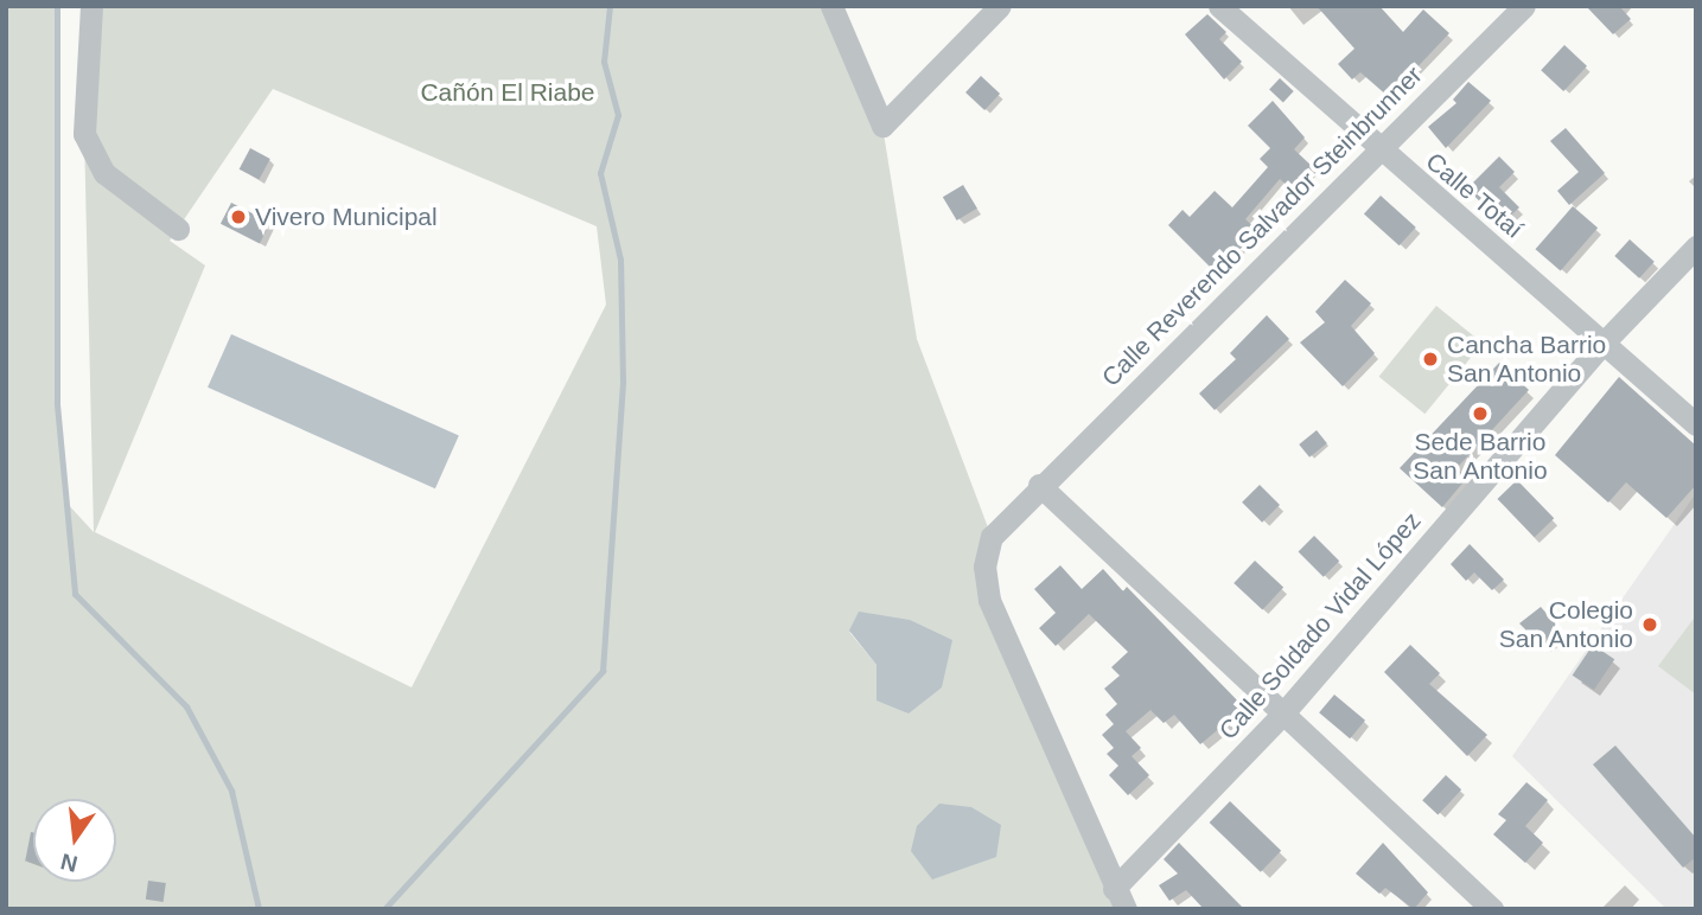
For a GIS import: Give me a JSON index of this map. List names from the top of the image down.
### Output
{
  "streets": {
    "street": ["Calle Totaí", "Calle Reverendo Salvador Steinbrunner", "Calle Soldado Vidal López"]
  },
  "crossings": [
    ["Calle Totaí", "Calle Reverendo Salvador Steinbrunner"],
    ["Calle Totaí", "Calle Soldado Vidal López"],
    ["Calle Reverendo Salvador Steinbrunner", "Calle Soldado Vidal López"]
  ],
  "parks": ["Cañón El Riabe"],
  "places": [
    "Vivero Municipal",
    "Cancha Barrio San Antonio",
    "Sede Barrio San Antonio",
    "Colegio San Antonio"
  ],
  "north": "bottom"
}
